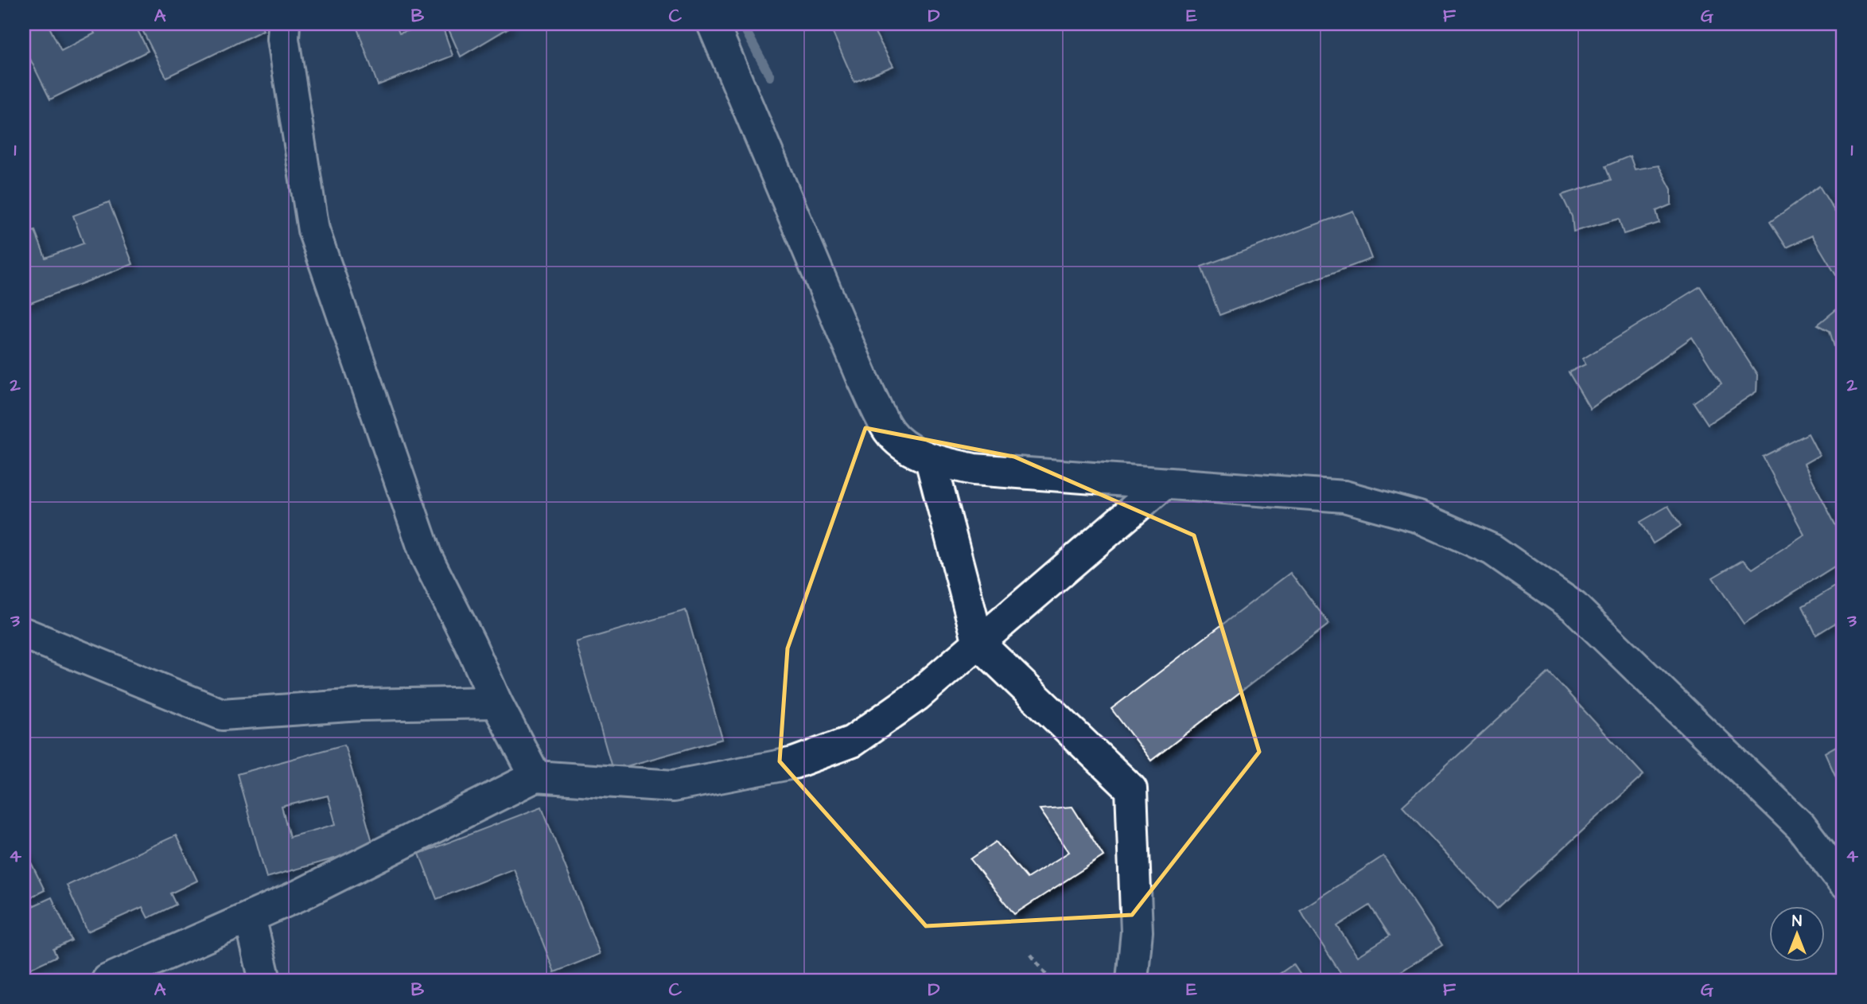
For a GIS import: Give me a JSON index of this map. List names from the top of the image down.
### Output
{
  "north": "top",
  "grid": {
    "columns": [
      "A",
      "B",
      "C",
      "D",
      "E",
      "F",
      "G"
    ],
    "rows": [
      "1",
      "2",
      "3",
      "4"
    ]
  }
}
